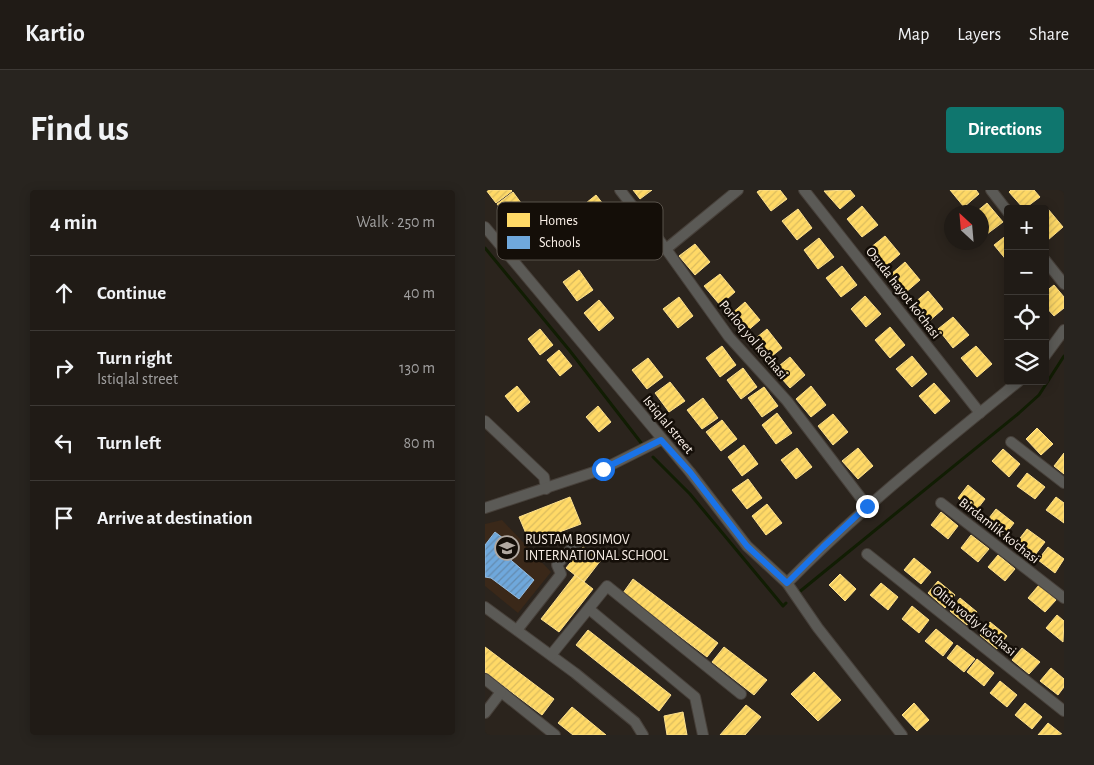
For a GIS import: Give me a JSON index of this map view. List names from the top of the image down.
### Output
{
  "streets": {
    "street": [
      "Osuda hayot ko'chasi",
      "Porloq yol ko'chasi",
      "Istiqlal street",
      "Birdamlik ko'chasi",
      "Oltin vodiy ko'chasi"
    ]
  },
  "places": {
    "school or university": ["RUSTAM BOSIMOV INTERNATIONAL SCHOOL"]
  },
  "legend": ["Homes", "Schools"],
  "north": "top left",
  "page": {
    "header": "Kartio",
    "nav": ["Map", "Layers", "Share"],
    "buttons": "Directions",
    "title": "Find us",
    "heading": ["4 min", "Walk · 250 m"],
    "map_buttons": ["+", "−"],
    "list": [
      ["Continue", "40 m"],
      ["Turn right", "Istiqlal street", "130 m"],
      ["Turn left", "80 m"],
      "Arrive at destination"
    ]
  }
}
